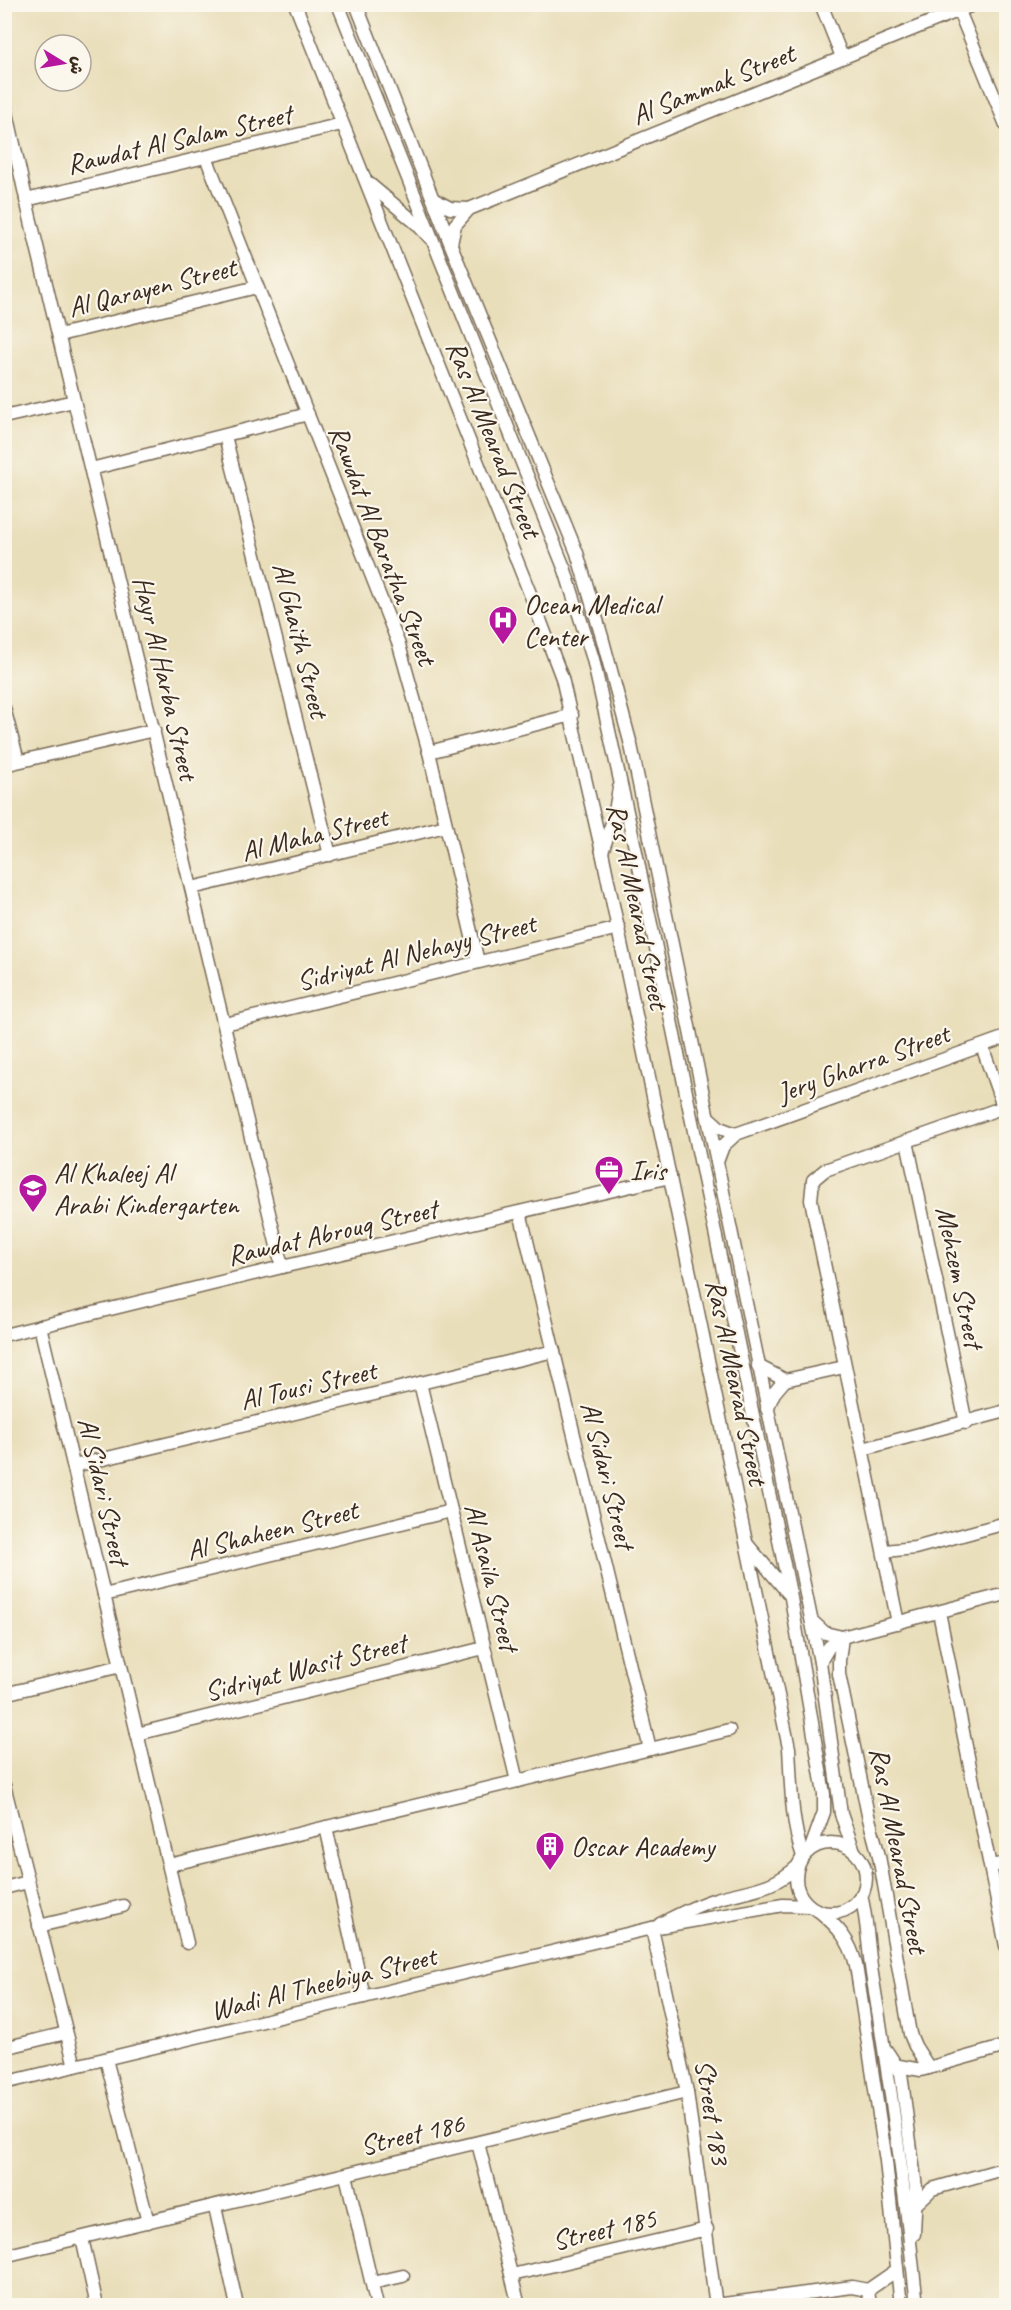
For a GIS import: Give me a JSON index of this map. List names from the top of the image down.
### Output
{
  "streets": {
    "street": [
      "Al Sammak Street",
      "Rawdat Al Salam Street",
      "Al Qarayen Street",
      "Ras Al Mearad Street",
      "Rawdat Al Baratha Street",
      "Al Ghaith Street",
      "Hayr Al Harba Street",
      "Al Maha Street",
      "Sidriyat Al Nehayy Street",
      "Jery Gharra Street",
      "Rawdat Abrouq Street",
      "Mehzem Street",
      "Al Tousi Street",
      "Al Sidari Street",
      "Al Shaheen Street",
      "Al Asaila Street",
      "Sidriyat Wasit Street",
      "Wadi Al Theebiya Street",
      "Street 183",
      "Street 186",
      "Street 185"
    ]
  },
  "crossings": [
    ["Rawdat Al Salam Street", "Ras Al Mearad Street"],
    ["Rawdat Al Salam Street", "Rawdat Al Baratha Street"],
    ["Rawdat Al Salam Street", "Hayr Al Harba Street"],
    ["Al Qarayen Street", "Rawdat Al Baratha Street"],
    ["Al Qarayen Street", "Hayr Al Harba Street"],
    ["Ras Al Mearad Street", "Sidriyat Al Nehayy Street"],
    ["Ras Al Mearad Street", "Rawdat Abrouq Street"],
    ["Ras Al Mearad Street", "Wadi Al Theebiya Street"],
    ["Rawdat Al Baratha Street", "Al Maha Street"],
    ["Rawdat Al Baratha Street", "Sidriyat Al Nehayy Street"],
    ["Al Ghaith Street", "Al Maha Street"],
    ["Hayr Al Harba Street", "Al Maha Street"],
    ["Hayr Al Harba Street", "Sidriyat Al Nehayy Street"],
    ["Hayr Al Harba Street", "Rawdat Abrouq Street"],
    ["Rawdat Abrouq Street", "Al Sidari Street"],
    ["Al Tousi Street", "Al Sidari Street"],
    ["Al Tousi Street", "Al Asaila Street"],
    ["Al Sidari Street", "Al Shaheen Street"],
    ["Al Sidari Street", "Sidriyat Wasit Street"],
    ["Al Shaheen Street", "Al Asaila Street"],
    ["Al Asaila Street", "Sidriyat Wasit Street"],
    ["Wadi Al Theebiya Street", "Street 183"],
    ["Street 183", "Street 186"],
    ["Street 183", "Street 185"]
  ],
  "places": {
    "hospital": ["Ocean Medical Center"],
    "office": ["Iris"],
    "school or university": ["Al Khaleej Al Arabi Kindergarten"],
    "building": ["Oscar Academy"]
  },
  "north": "right"
}
